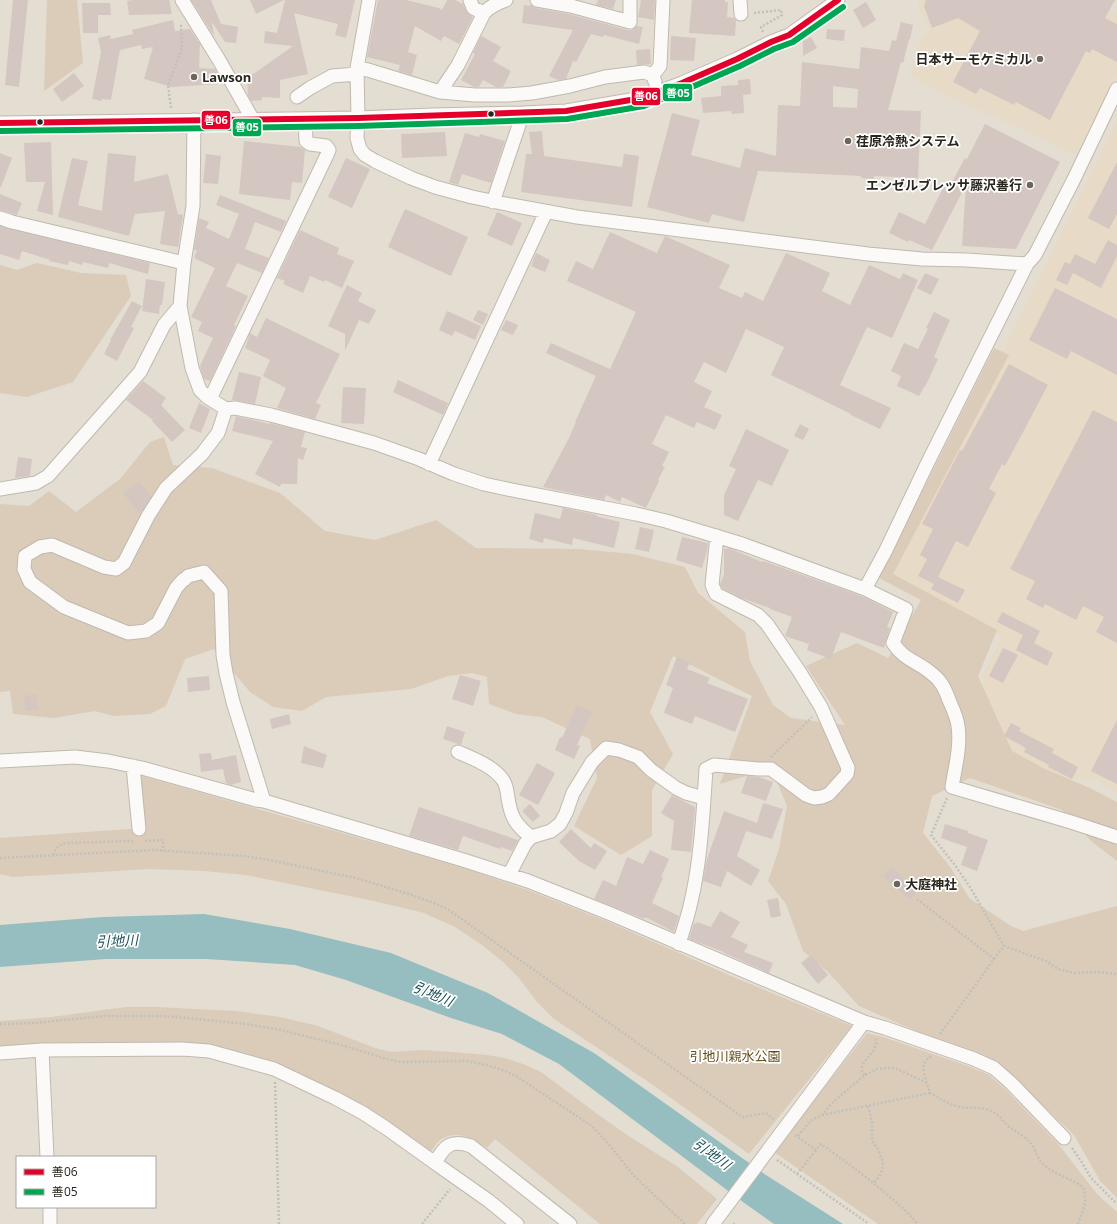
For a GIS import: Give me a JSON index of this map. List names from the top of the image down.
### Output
{
  "water": ["引地川"],
  "parks": ["引地川親水公園"],
  "places": [
    "日本サーモケミカル",
    "Lawson",
    "荏原冷熱システム",
    "エンゼルブレッサ藤沢善行",
    "大庭神社"
  ],
  "lines": ["transit line 善06", "transit line 善05"],
  "legend": ["善06", "善05"]
}
